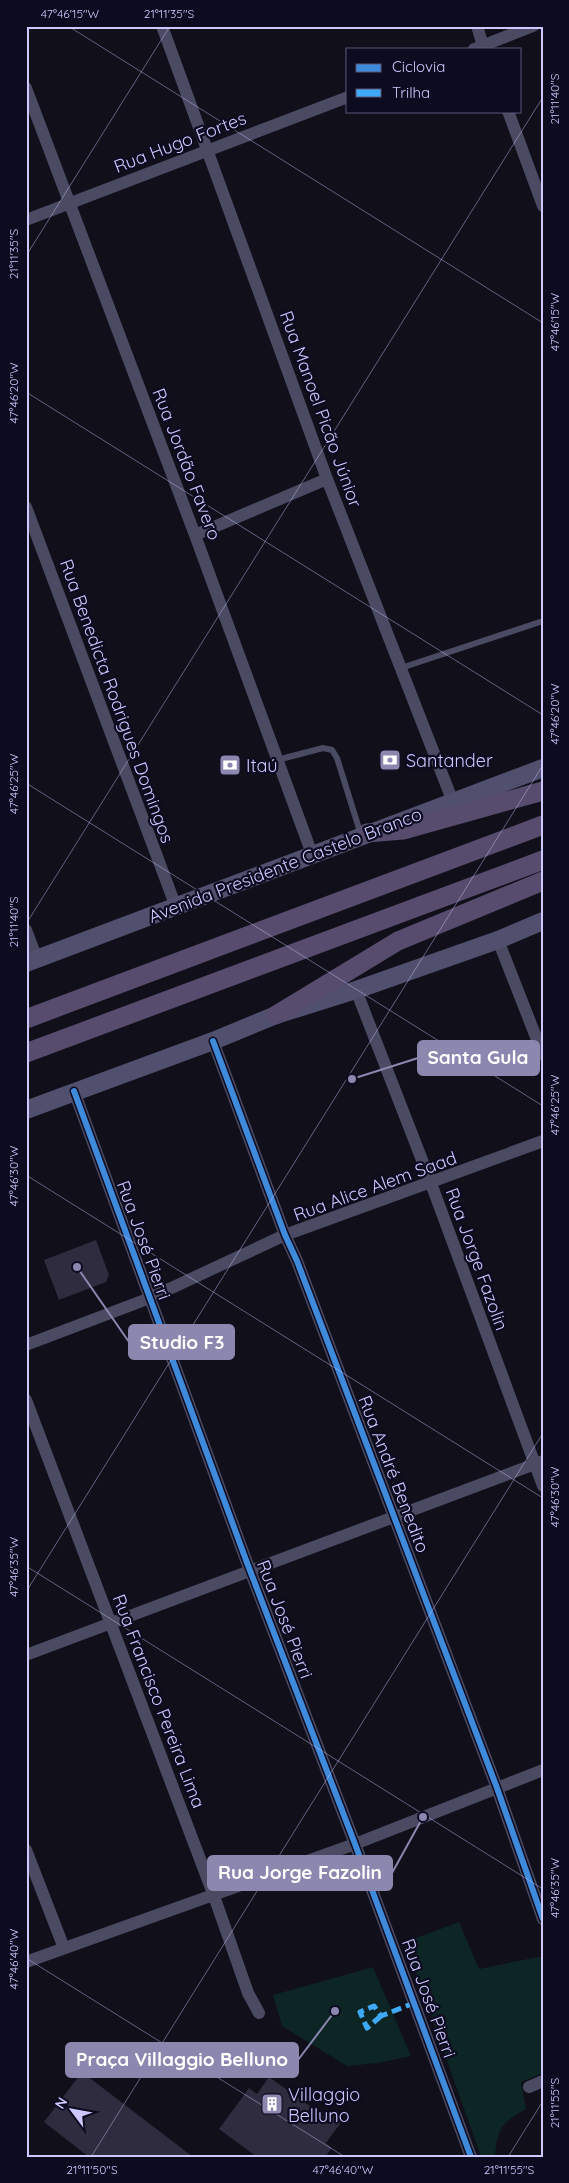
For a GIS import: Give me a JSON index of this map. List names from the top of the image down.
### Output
{
  "streets": {
    "main road": ["Avenida Presidente Castelo Branco"],
    "street": [
      "Rua Hugo Fortes",
      "Rua Manoel Picão Júnior",
      "Rua Jordão Favero",
      "Rua Benedicta Rodrigues Domingos",
      "Rua Alice Alem Saad",
      "Rua José Pierri",
      "Rua Jorge Fazolin",
      "Rua André Benedito",
      "Rua Francisco Pereira Lima"
    ]
  },
  "crossings": [
    ["Rua Hugo Fortes", "Rua Manoel Picão Júnior"],
    ["Rua Hugo Fortes", "Rua Jordão Favero"],
    ["Rua Manoel Picão Júnior", "Avenida Presidente Castelo Branco"],
    ["Rua Jordão Favero", "Avenida Presidente Castelo Branco"],
    ["Rua Benedicta Rodrigues Domingos", "Avenida Presidente Castelo Branco"],
    ["Rua Alice Alem Saad", "Rua José Pierri"],
    ["Rua Alice Alem Saad", "Rua Jorge Fazolin"],
    ["Rua Alice Alem Saad", "Rua André Benedito"]
  ],
  "places": {
    "bank": ["Santander", "Itaú"],
    "other": [
      "Santa Gula",
      "Studio F3",
      "Rua Jorge Fazolin",
      "Praça Villaggio Belluno"
    ],
    "building": ["Villaggio Belluno"]
  },
  "legend": ["Ciclovia", "Trilha"],
  "north": "top left",
  "coordinates": [
    "47°46'15\"W",
    "21°11'35\"S",
    "21°11'40\"S",
    "47°46'20\"W",
    "47°46'25\"W",
    "47°46'30\"W",
    "47°46'35\"W",
    "47°46'40\"W",
    "21°11'55\"S",
    "21°11'50\"S"
  ]
}
